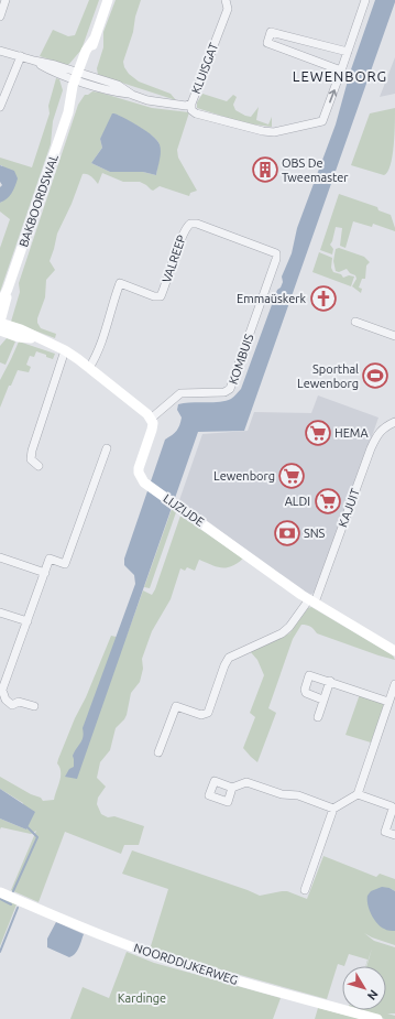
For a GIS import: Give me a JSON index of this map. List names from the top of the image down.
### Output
{
  "streets": {
    "street": [
      "KLUISGAT",
      "BAKBOORDSWAL",
      "VALREEP",
      "KOMBUIS",
      "KAJUIT",
      "LIJZIJDE",
      "NOORDDIJKERWEG"
    ]
  },
  "crossings": [
    ["KLUISGAT", "BAKBOORDSWAL"],
    ["VALREEP", "KOMBUIS"],
    ["KOMBUIS", "LIJZIJDE"],
    ["KAJUIT", "LIJZIJDE"]
  ],
  "districts": ["LEWENBORG"],
  "parks": ["Kardinge"],
  "places": {
    "building": ["OBS De Tweemaster"],
    "church": ["Emmaüskerk"],
    "sports": ["Sporthal Lewenborg"],
    "supermarket": ["HEMA", "Lewenborg", "ALDI"],
    "bank": ["SNS"]
  },
  "north": "bottom right"
}
